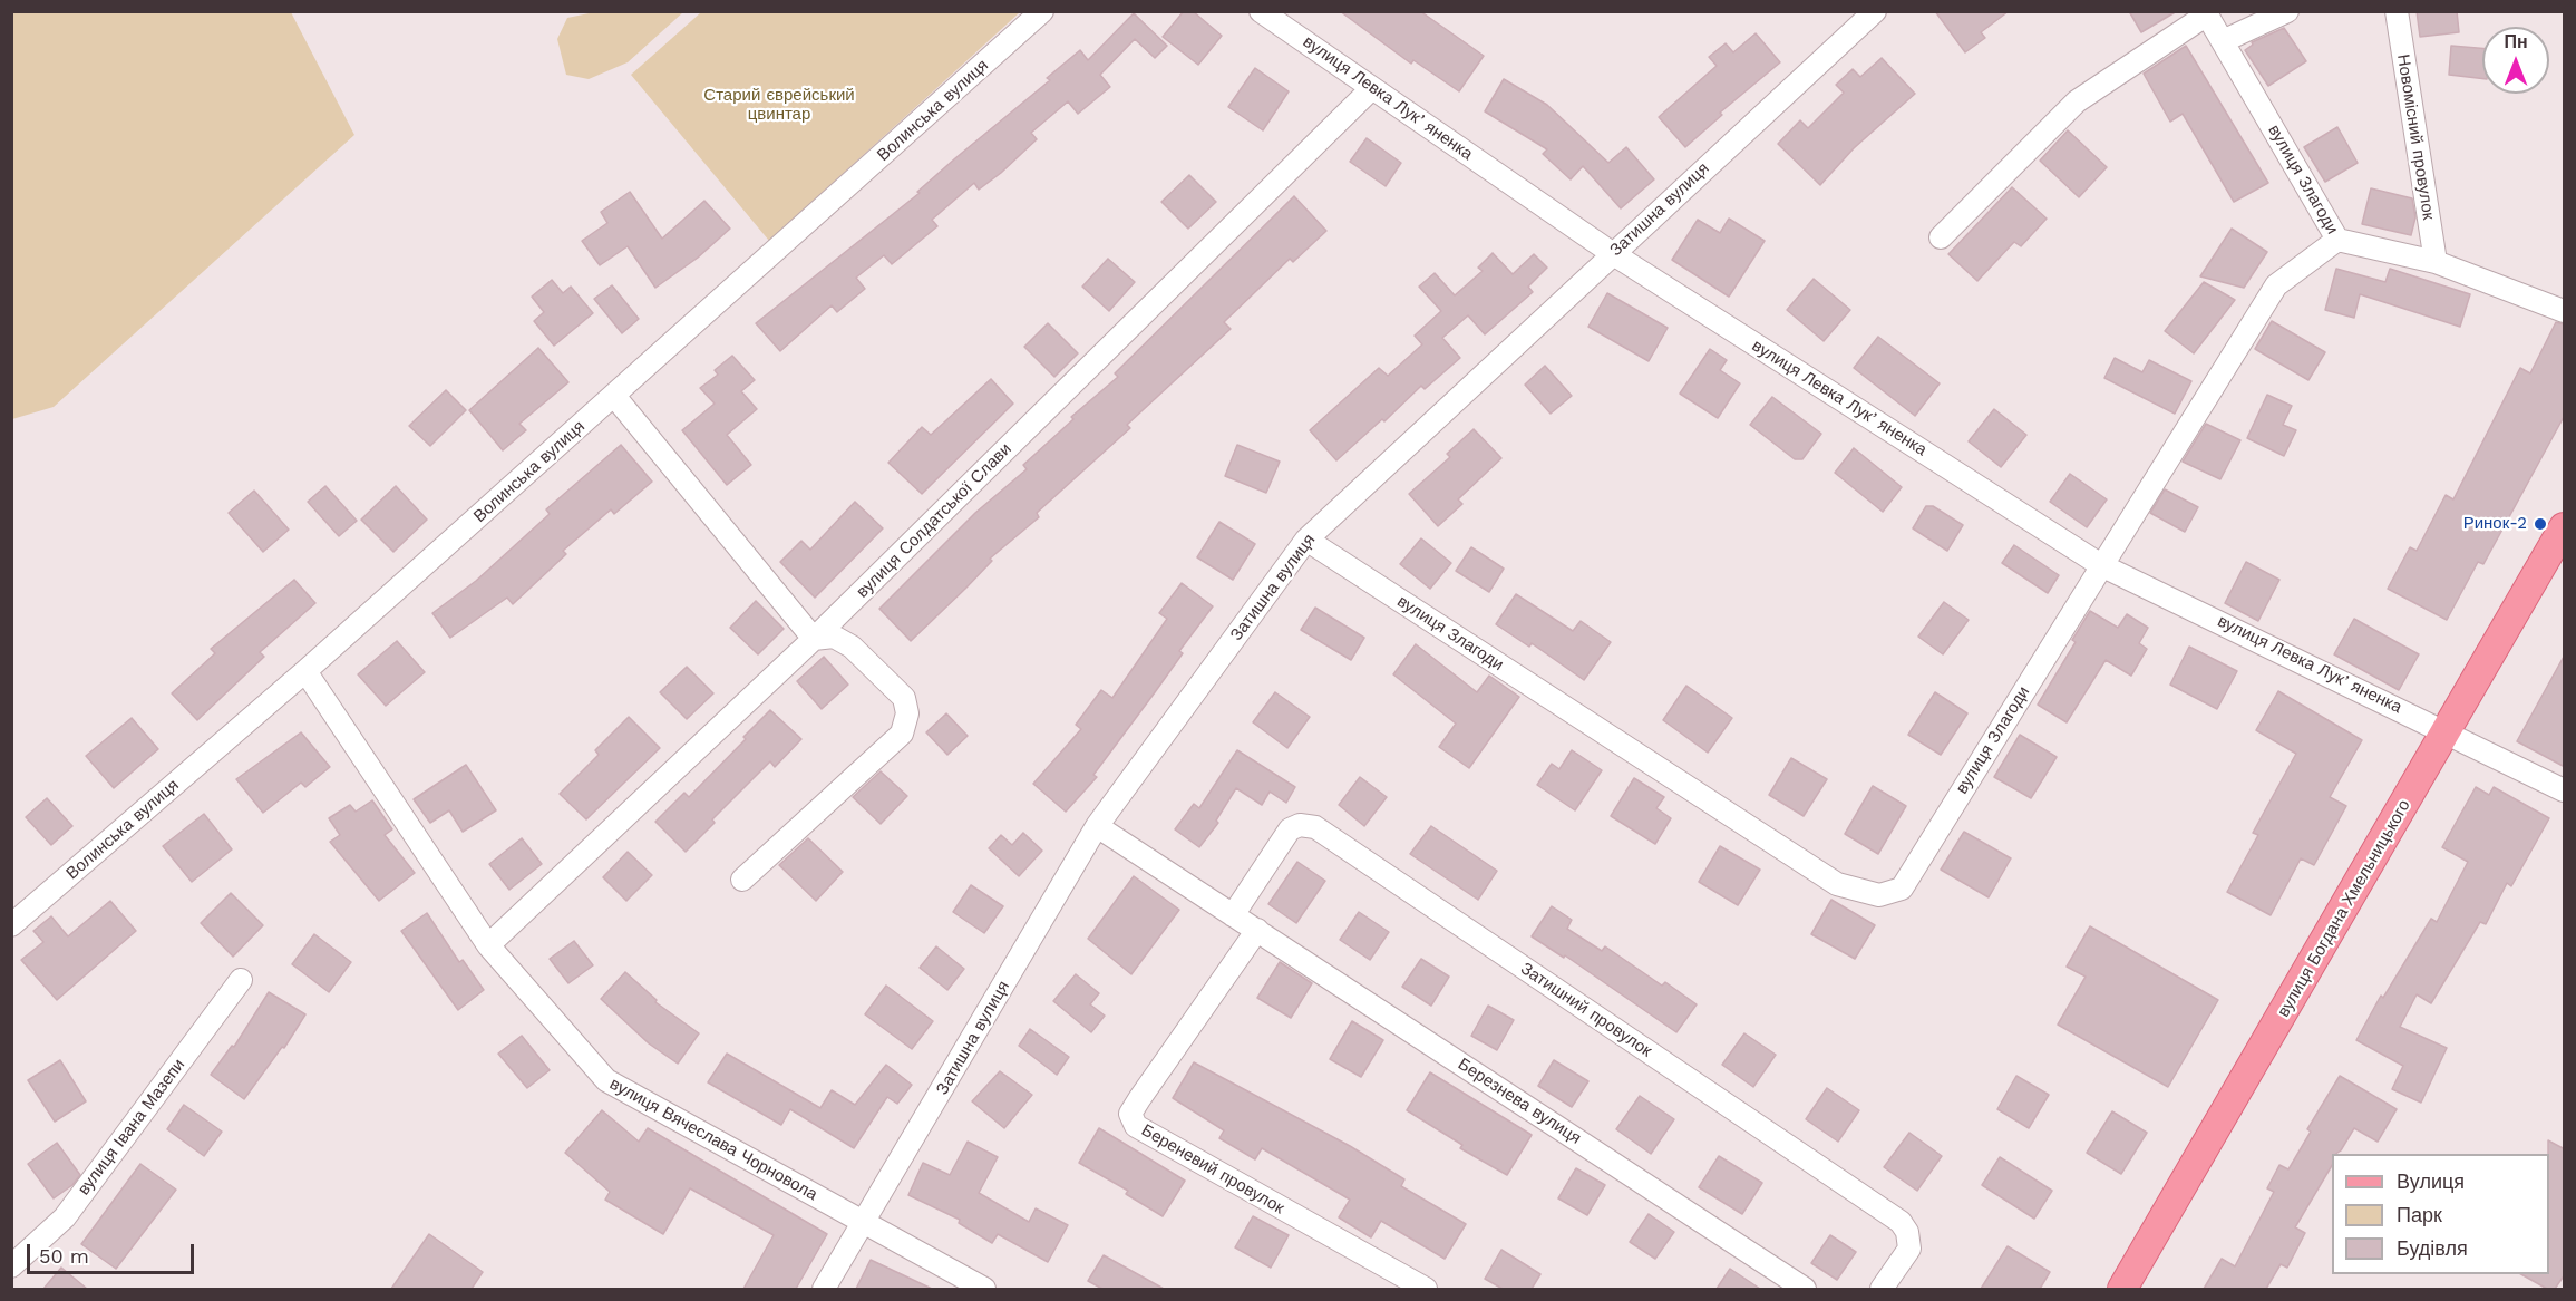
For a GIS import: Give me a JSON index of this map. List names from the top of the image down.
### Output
{
  "streets": {
    "main road": ["вулиця Богдана Хмельницького"],
    "street": [
      "вулиця Левка Лукʼяненка",
      "Волинська вулиця",
      "Новомісний провулок",
      "вулиця Злагоди",
      "Затишна вулиця",
      "вулиця Солдатської Слави",
      "Затишний провулок",
      "Березнева вулиця",
      "вулиця Івана Мазепи",
      "вулиця Вячеслава Чорновола",
      "Береневий провулок"
    ]
  },
  "crossings": [
    ["вулиця Левка Лукʼяненка", "вулиця Злагоди"],
    ["вулиця Левка Лукʼяненка", "Затишна вулиця"],
    ["вулиця Левка Лукʼяненка", "вулиця Солдатської Слави"],
    ["вулиця Левка Лукʼяненка", "вулиця Богдана Хмельницького"],
    ["Волинська вулиця", "вулиця Вячеслава Чорновола"],
    ["вулиця Злагоди", "Затишна вулиця"],
    ["Затишна вулиця", "Березнева вулиця"],
    ["Затишна вулиця", "вулиця Вячеслава Чорновола"],
    ["вулиця Солдатської Слави", "вулиця Вячеслава Чорновола"],
    ["Затишний провулок", "Березнева вулиця"],
    ["Березнева вулиця", "Береневий провулок"]
  ],
  "parks": ["Старий єврейський цвинтар"],
  "places": ["Ринок-2"],
  "legend": ["Вулиця", "Парк", "Будівля"],
  "scale_bar": "50 m",
  "north": "top"
}
